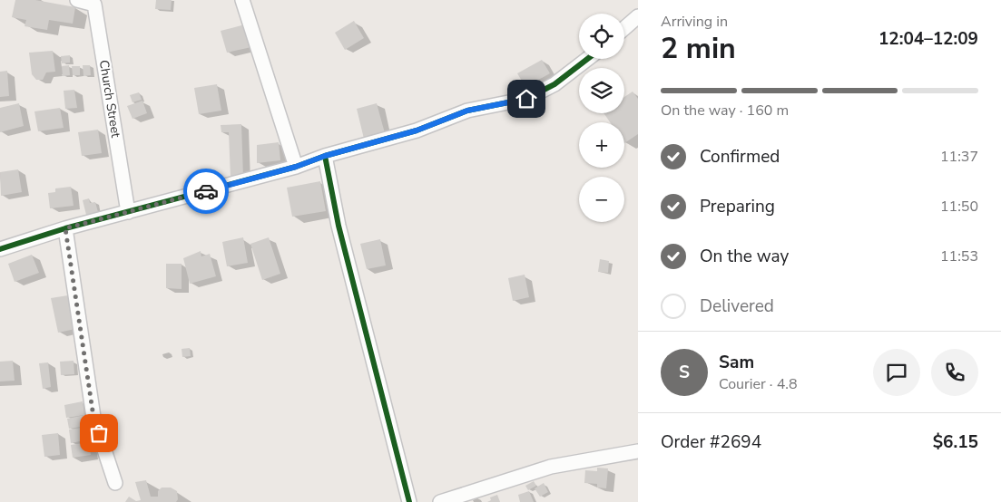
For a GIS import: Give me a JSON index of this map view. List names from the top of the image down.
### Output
{
  "streets": {
    "street": ["Church Street"]
  },
  "page": {
    "heading": ["2 min", "Arriving in", "12:04–12:09"],
    "panel": [
      "Sam",
      "Courier · 4.8",
      "Order #2694",
      "$6.15"
    ],
    "map_buttons": ["+", "−"],
    "bar": "On the way · 160 m",
    "list": [
      ["Confirmed", "11:37"],
      ["Preparing", "11:50"],
      ["On the way", "11:53"],
      "Delivered"
    ],
    "round": "S"
  }
}
